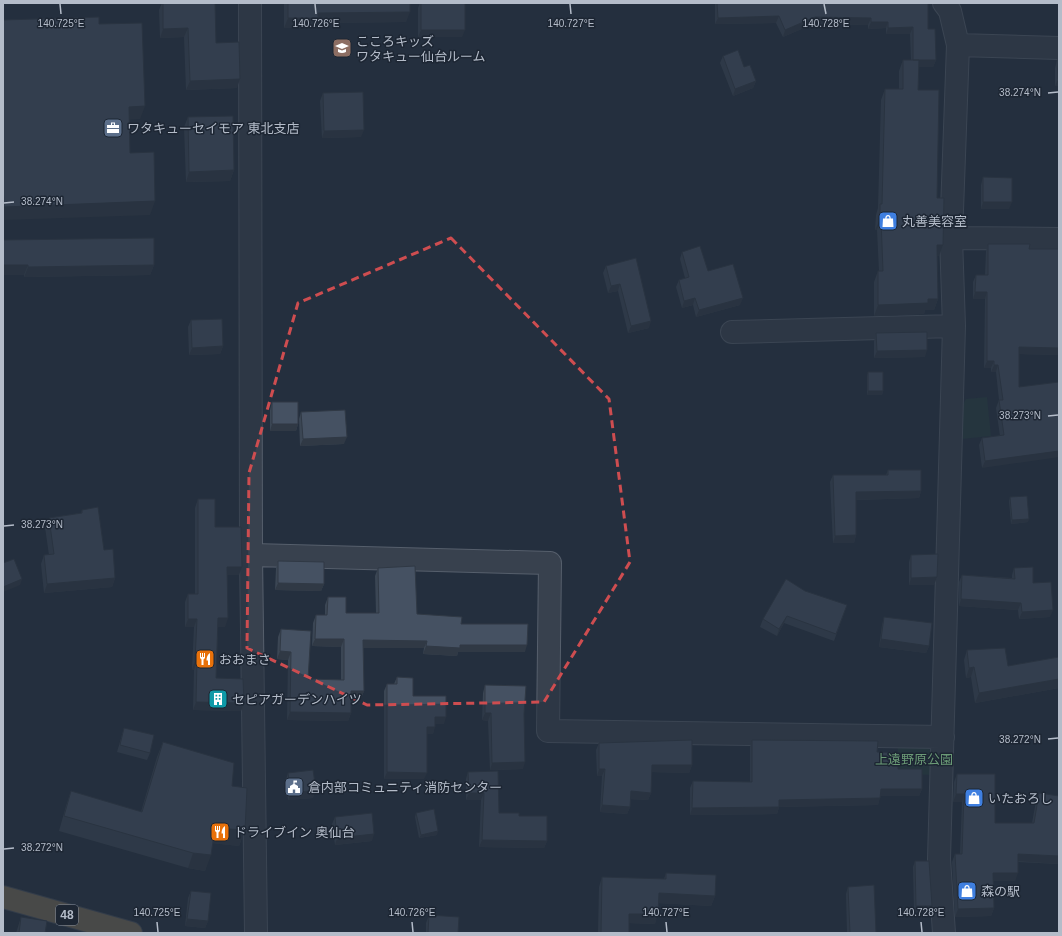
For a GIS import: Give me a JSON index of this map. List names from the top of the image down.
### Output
{
  "streets": {
    "highway": ["48"]
  },
  "parks": ["上遠野原公園"],
  "places": {
    "school or university": ["こころキッズ ワタキュー仙台ルーム"],
    "office": ["ワタキューセイモア 東北支店"],
    "shop": ["丸善美容室", "いたおろし", "森の駅"],
    "restaurant": ["おおまさ", "ドライブイン 奥仙台"],
    "building": ["セピアガーデンハイツ"],
    "public building": ["倉内部コミュニティ消防センター"]
  },
  "coordinates": [
    "140.725°E",
    "140.726°E",
    "140.727°E",
    "140.728°E",
    "38.274°N",
    "38.273°N",
    "38.272°N"
  ]
}
